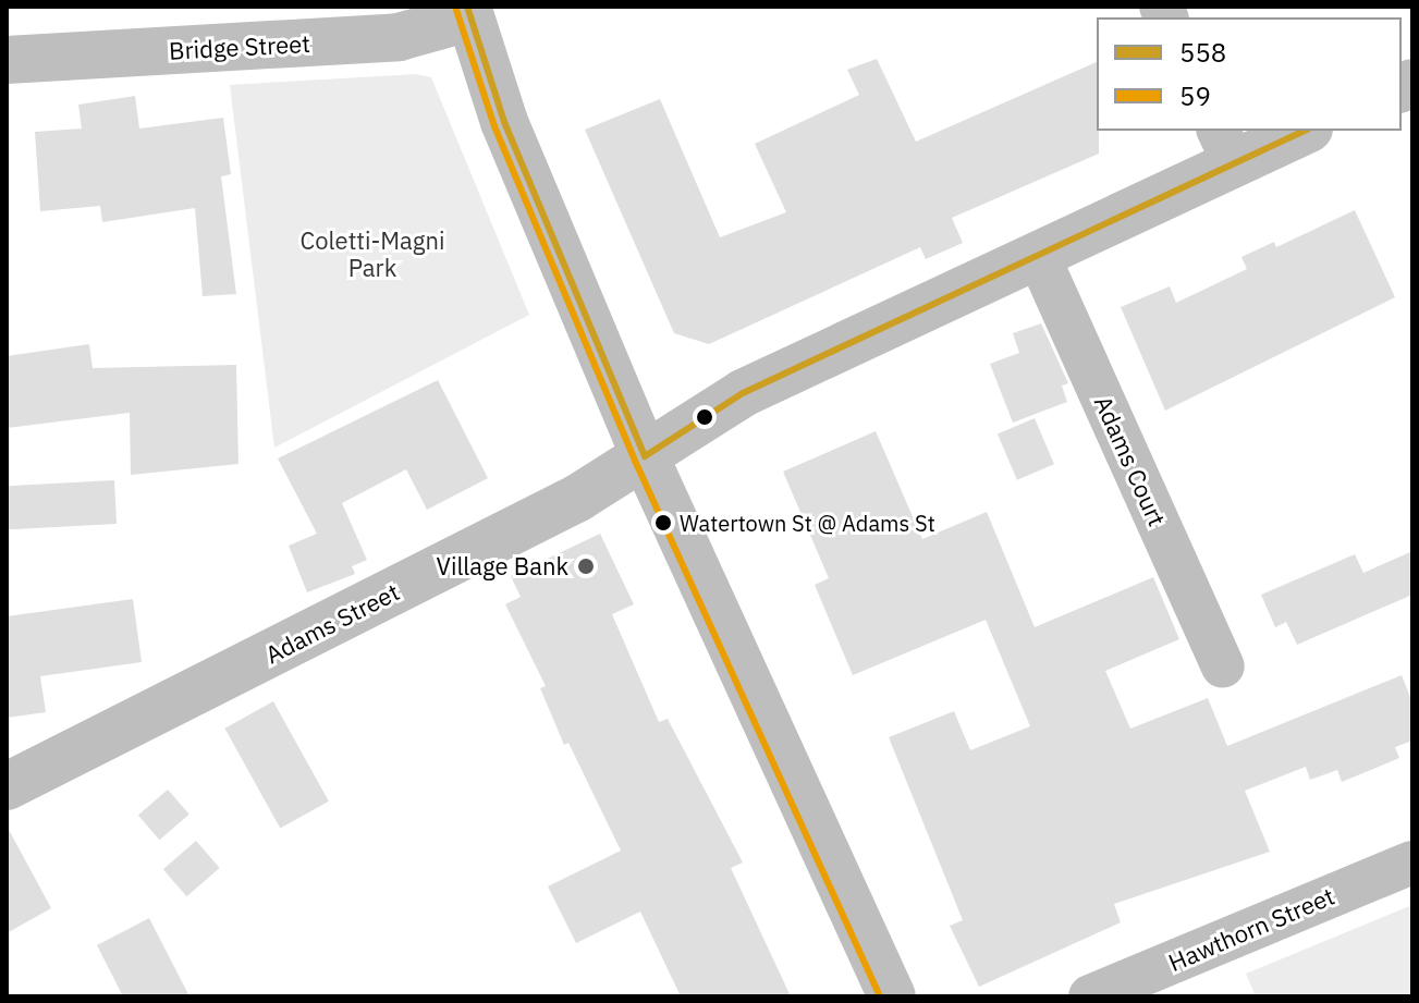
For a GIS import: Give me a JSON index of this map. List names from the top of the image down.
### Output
{
  "streets": {
    "street": [
      "Bridge Street",
      "Adams Court",
      "Adams Street",
      "Hawthorn Street"
    ]
  },
  "crossings": [
    ["Adams Court", "Adams Street"]
  ],
  "parks": ["Coletti-Magni Park"],
  "places": ["Watertown St @ Adams St", "Village Bank"],
  "lines": ["transit line 558", "transit line 59"],
  "legend": ["558", "59"]
}
